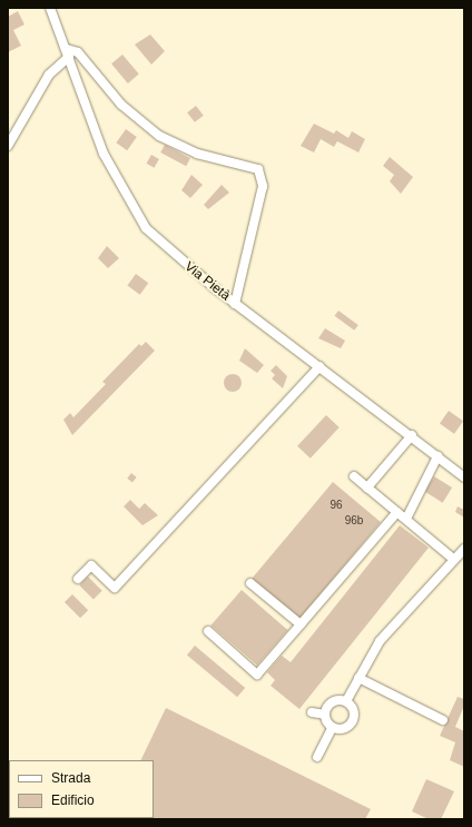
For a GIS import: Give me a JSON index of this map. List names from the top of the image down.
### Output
{
  "streets": {
    "street": ["Via Pietà"]
  },
  "house_numbers": ["96", "96b"],
  "legend": ["Strada", "Edificio"]
}
